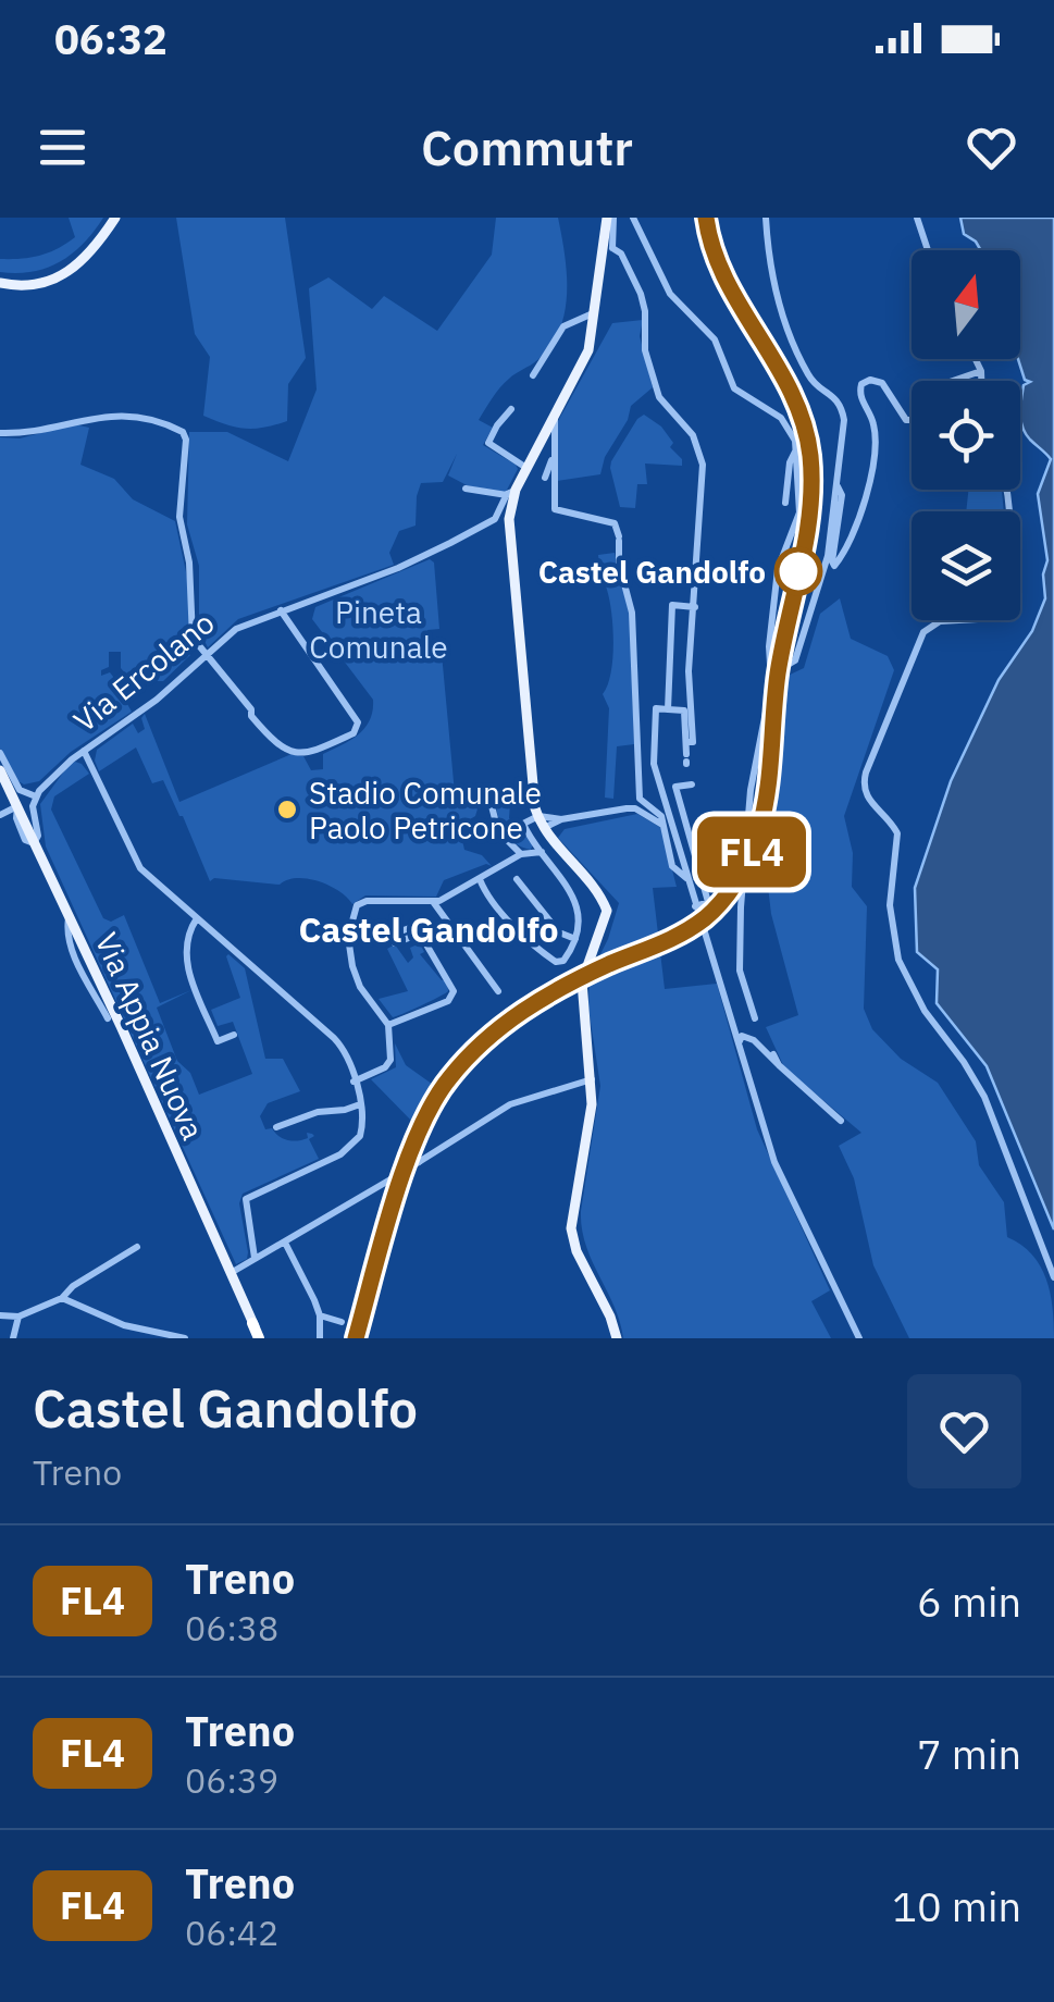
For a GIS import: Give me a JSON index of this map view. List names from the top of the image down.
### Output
{
  "streets": {
    "main road": ["Via Appia Nuova"],
    "street": ["Via Ercolano"]
  },
  "districts": ["Castel Gandolfo"],
  "parks": ["Pineta Comunale"],
  "places": ["Castel Gandolfo", "Stadio Comunale Paolo Petricone"],
  "north": "top",
  "page": {
    "status": "06:32",
    "header": "Commutr",
    "on_map": "FL4",
    "heading": ["Castel Gandolfo", "Treno"],
    "list": [
      {
        "mark": "FL4",
        "name": "Treno",
        "note": "06:38",
        "value": "6 min"
      },
      {
        "mark": "FL4",
        "name": "Treno",
        "note": "06:39",
        "value": "7 min"
      },
      {
        "mark": "FL4",
        "name": "Treno",
        "note": "06:42",
        "value": "10 min"
      }
    ]
  }
}
